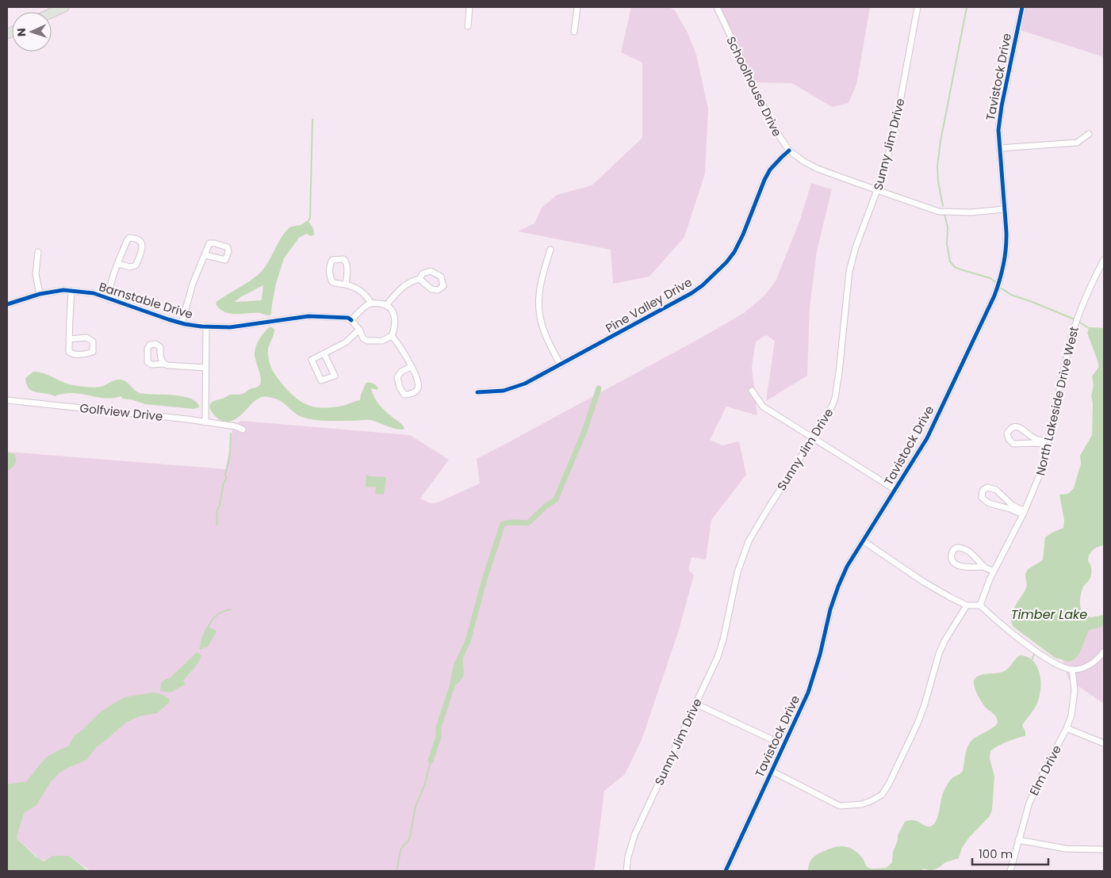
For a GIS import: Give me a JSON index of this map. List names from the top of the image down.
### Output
{
  "streets": {
    "street": [
      "Tavistock Drive",
      "Schoolhouse Drive",
      "Sunny Jim Drive",
      "Barnstable Drive",
      "Pine Valley Drive",
      "North Lakeside Drive West",
      "Golfview Drive",
      "Elm Drive"
    ]
  },
  "crossings": [
    ["Tavistock Drive", "Schoolhouse Drive"],
    ["Schoolhouse Drive", "Sunny Jim Drive"],
    ["Schoolhouse Drive", "Pine Valley Drive"]
  ],
  "water": ["Timber Lake"],
  "scale_bar": "100 m",
  "north": "left"
}
